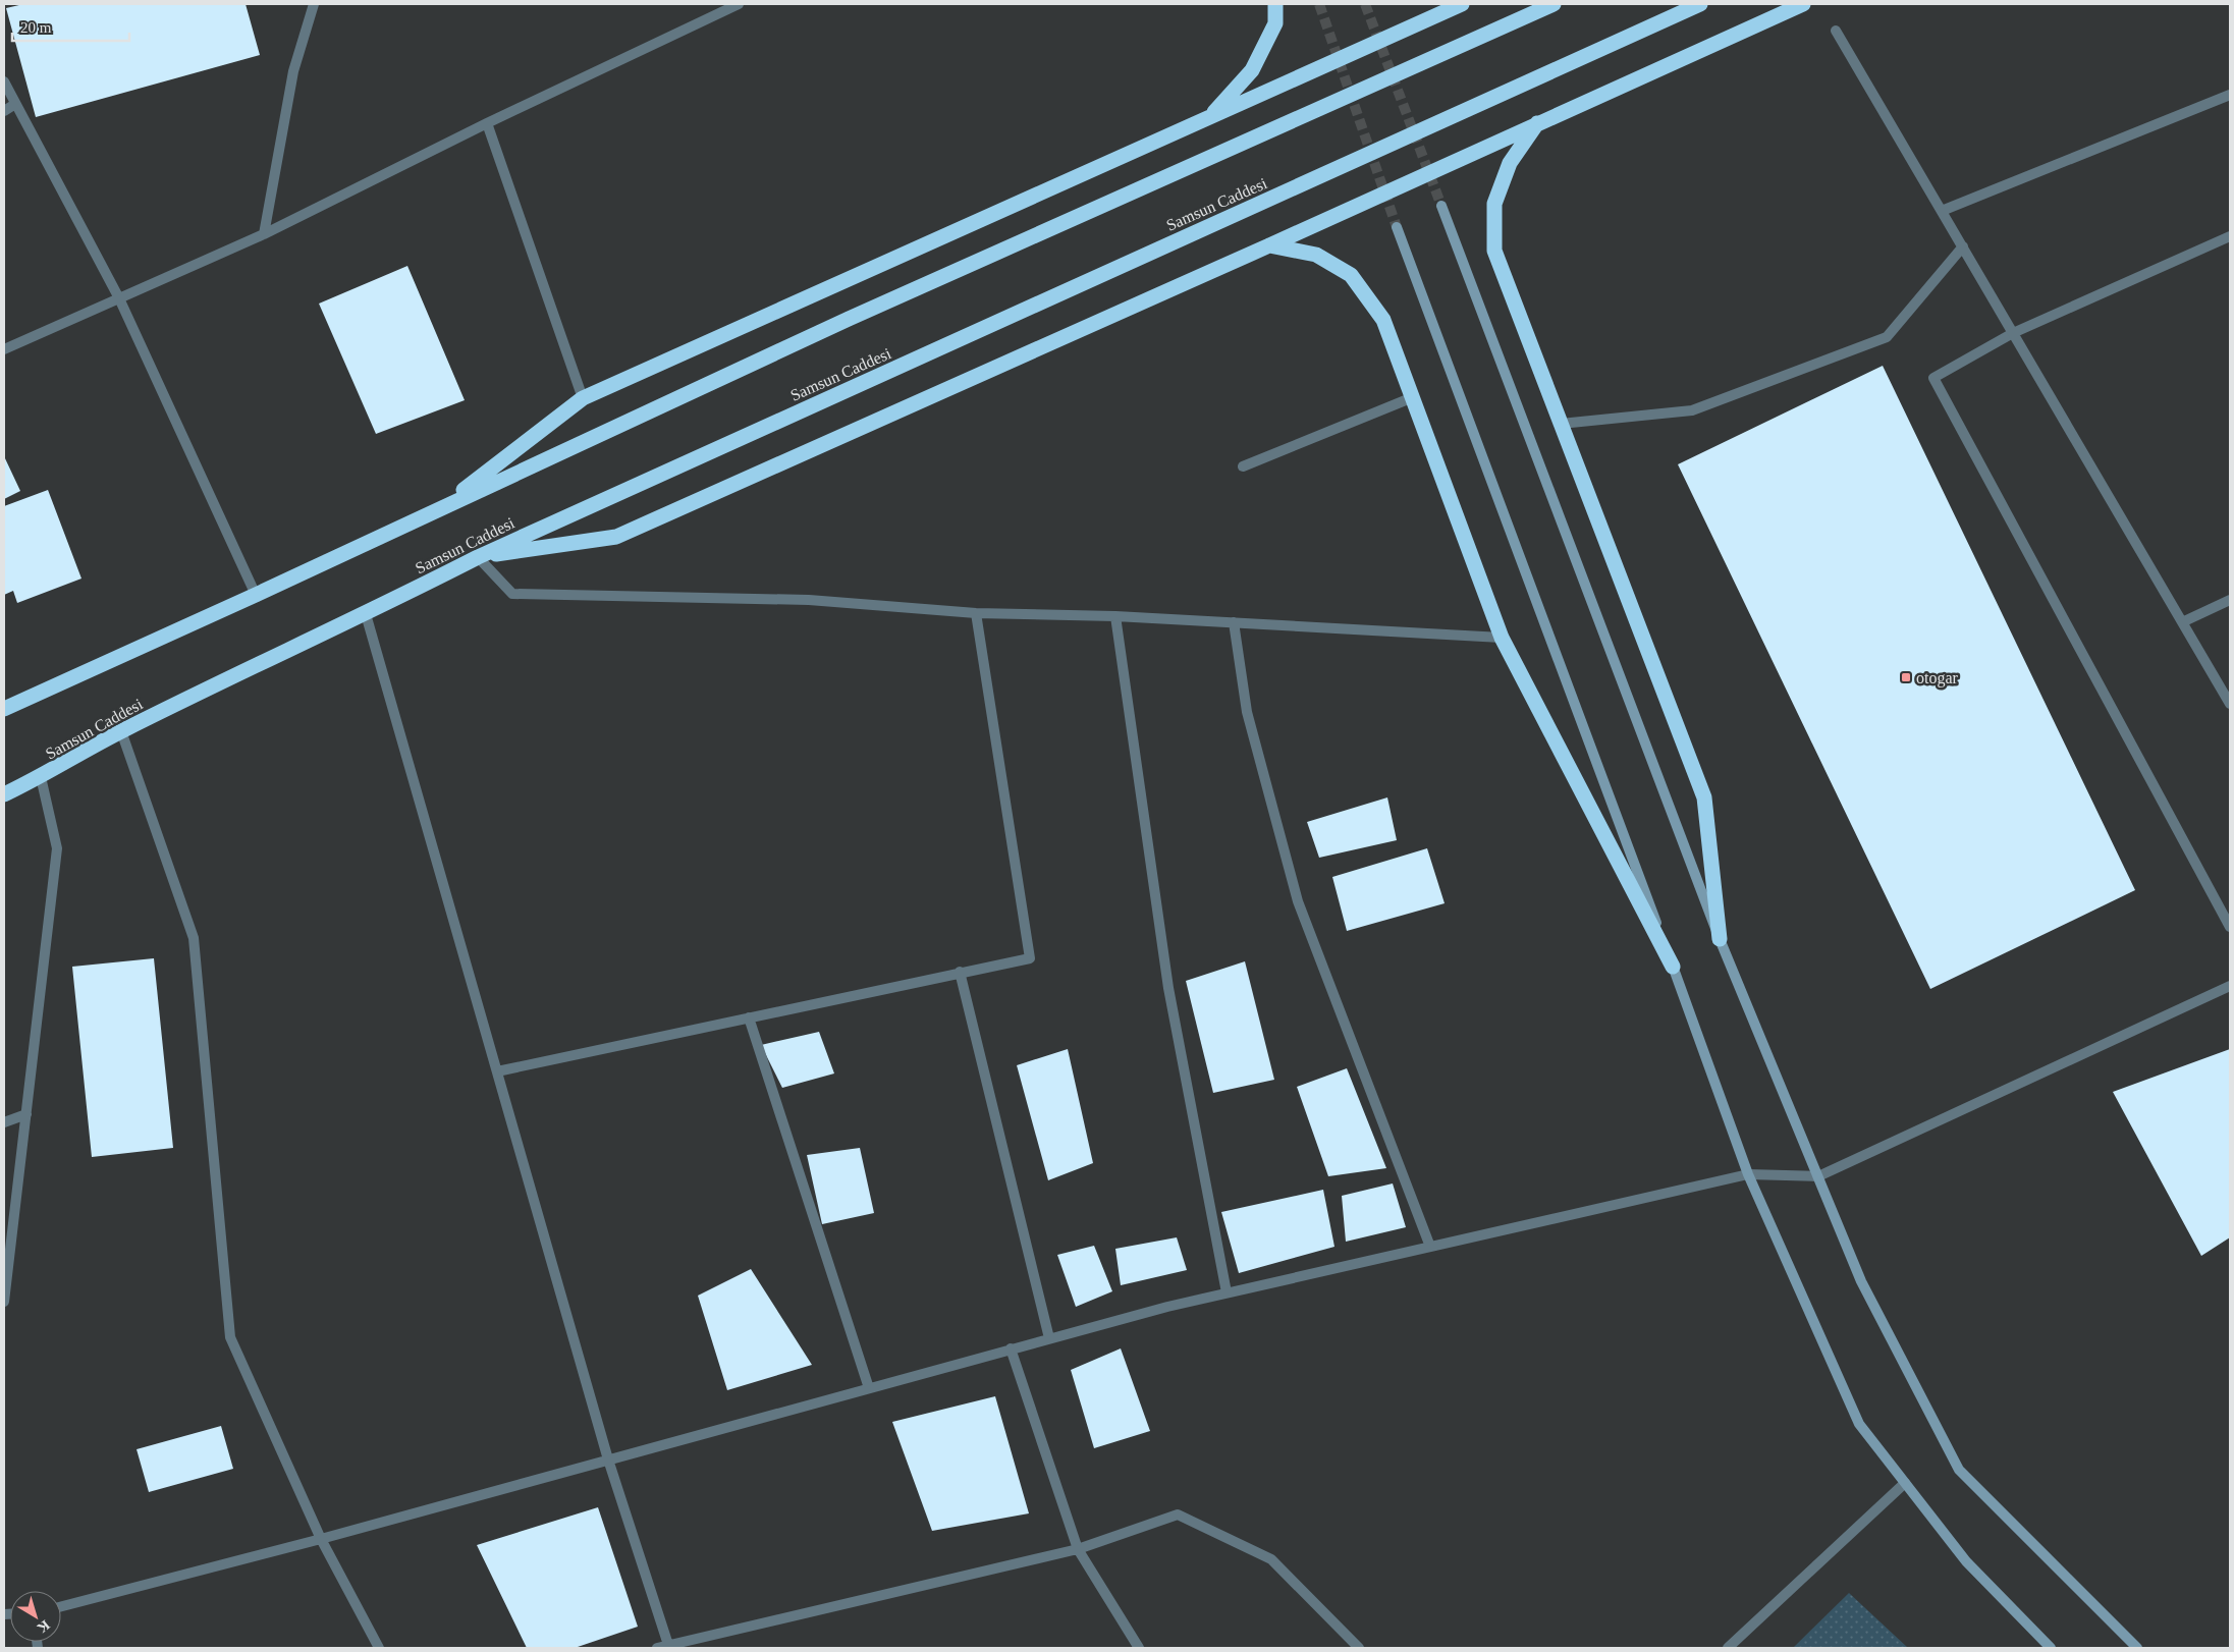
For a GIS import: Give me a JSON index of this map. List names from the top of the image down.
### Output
{
  "streets": {
    "highway": ["Samsun Caddesi"]
  },
  "places": {
    "transit": ["otogar"]
  },
  "scale_bar": "20 m",
  "north": "bottom right"
}
